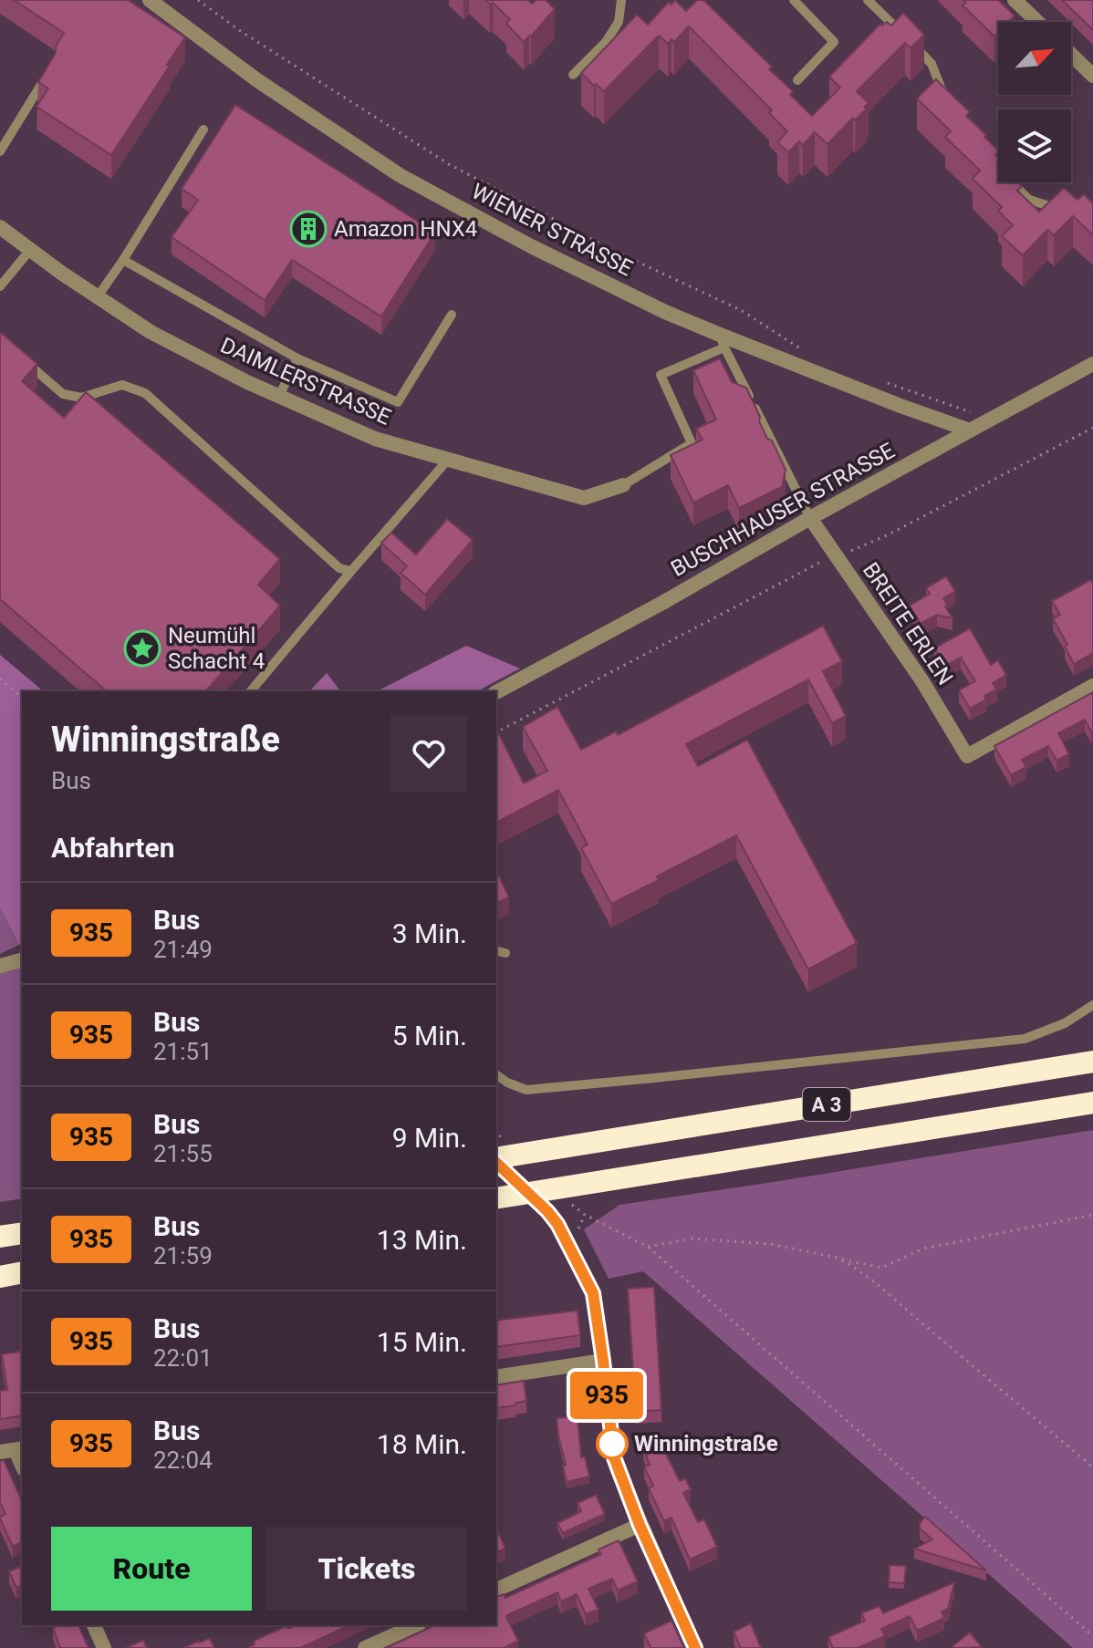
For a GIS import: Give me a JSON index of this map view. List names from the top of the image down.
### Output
{
  "streets": {
    "highway": ["A 3"],
    "street": [
      "WIENER STRASSE",
      "DAIMLERSTRASSE",
      "BUSCHHAUSER STRASSE",
      "BREITE ERLEN"
    ]
  },
  "crossings": [
    ["WIENER STRASSE", "BUSCHHAUSER STRASSE"],
    ["BUSCHHAUSER STRASSE", "BREITE ERLEN"]
  ],
  "places": {
    "building": ["Amazon HNX4"],
    "place": ["Neumühl Schacht 4"],
    "other": ["Winningstraße"]
  },
  "lines": ["bus line 935"],
  "north": "top right",
  "page": {
    "on_map": "935",
    "heading": [
      ["Winningstraße", "Bus"],
      "Abfahrten"
    ],
    "list": [
      {
        "mark": "935",
        "name": "Bus",
        "note": "21:49",
        "value": "3 Min."
      },
      {
        "mark": "935",
        "name": "Bus",
        "note": "21:51",
        "value": "5 Min."
      },
      {
        "mark": "935",
        "name": "Bus",
        "note": "21:55",
        "value": "9 Min."
      },
      {
        "mark": "935",
        "name": "Bus",
        "note": "21:59",
        "value": "13 Min."
      },
      {
        "mark": "935",
        "name": "Bus",
        "note": "22:01",
        "value": "15 Min."
      },
      {
        "mark": "935",
        "name": "Bus",
        "note": "22:04",
        "value": "18 Min."
      }
    ],
    "buttons": ["Route", "Tickets"]
  }
}
